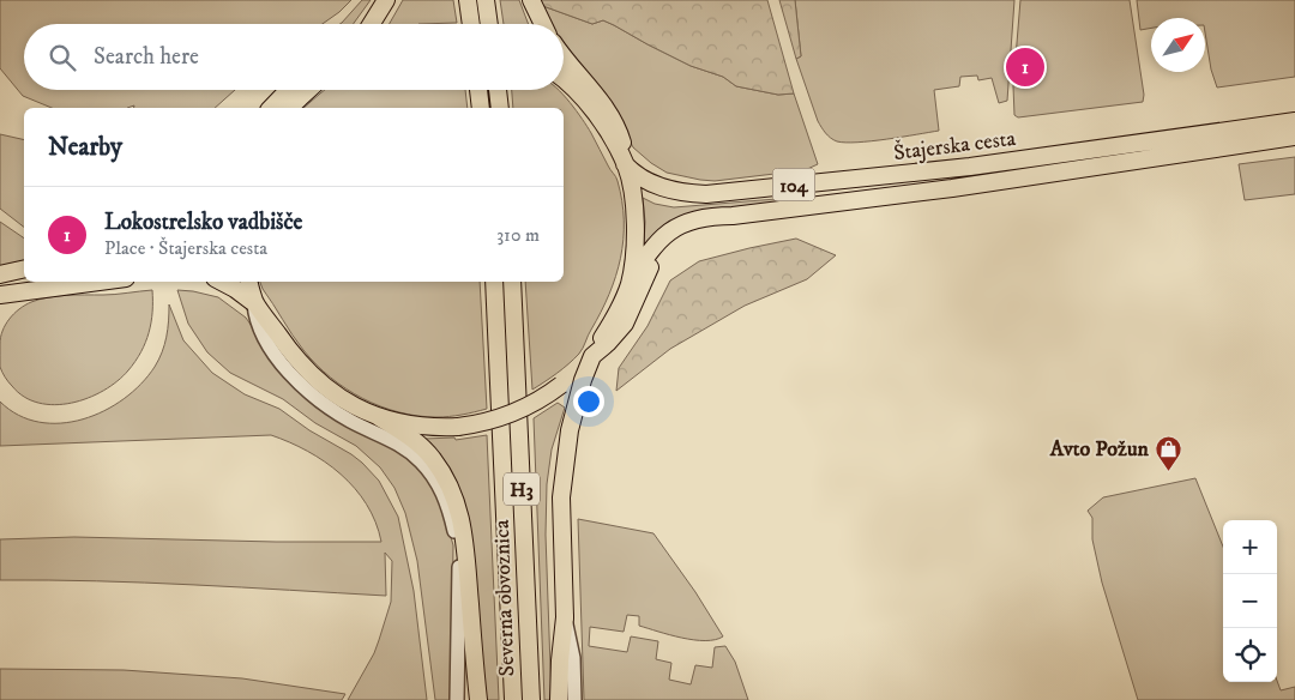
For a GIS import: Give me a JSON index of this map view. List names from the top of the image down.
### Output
{
  "streets": {
    "main road": [
      "Štajerska cesta",
      "104",
      "H3",
      "Severna obvoznica"
    ]
  },
  "places": {
    "shop": ["Avto Požun"]
  },
  "north": "top right",
  "page": {
    "search": "Search here",
    "pins": "1",
    "heading": "Nearby",
    "list": [
      {
        "mark": "1",
        "name": "Lokostrelsko vadbišče",
        "note": "Place · Štajerska cesta",
        "value": "310 m"
      }
    ],
    "map_buttons": ["+", "−"]
  }
}
